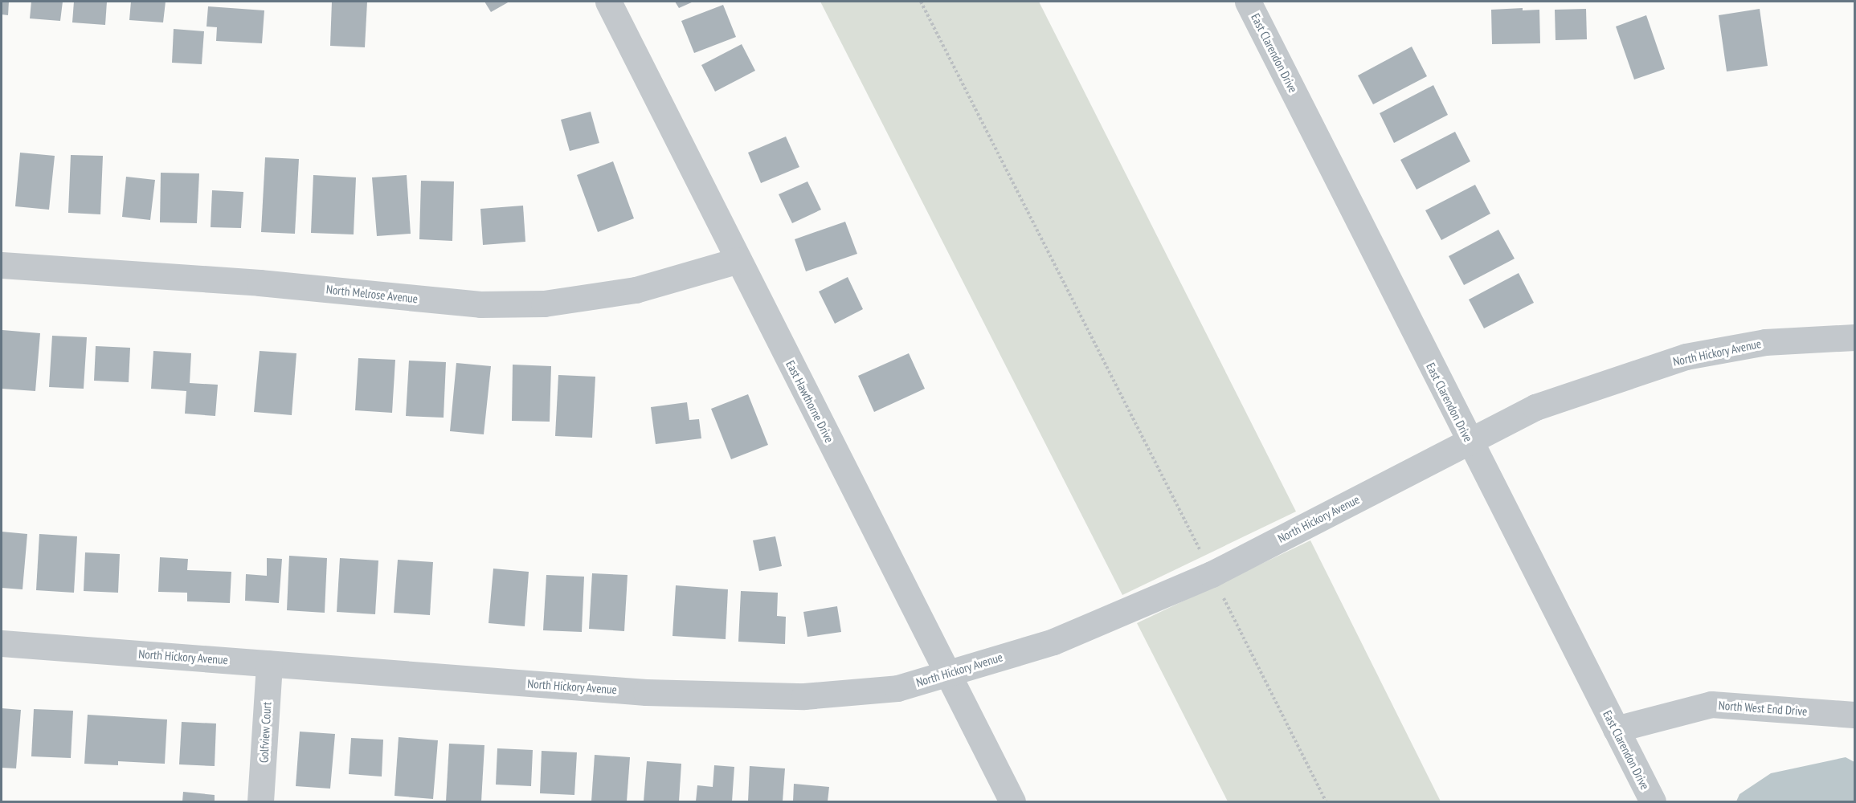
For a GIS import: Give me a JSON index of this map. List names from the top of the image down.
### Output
{
  "streets": {
    "street": [
      "East Clarendon Drive",
      "North Melrose Avenue",
      "North Hickory Avenue",
      "East Hawthorne Drive",
      "North West End Drive",
      "Golfview Court"
    ]
  },
  "crossings": [
    ["East Clarendon Drive", "North Hickory Avenue"],
    ["East Clarendon Drive", "North West End Drive"],
    ["North Melrose Avenue", "East Hawthorne Drive"],
    ["North Hickory Avenue", "East Hawthorne Drive"],
    ["North Hickory Avenue", "Golfview Court"]
  ]
}
